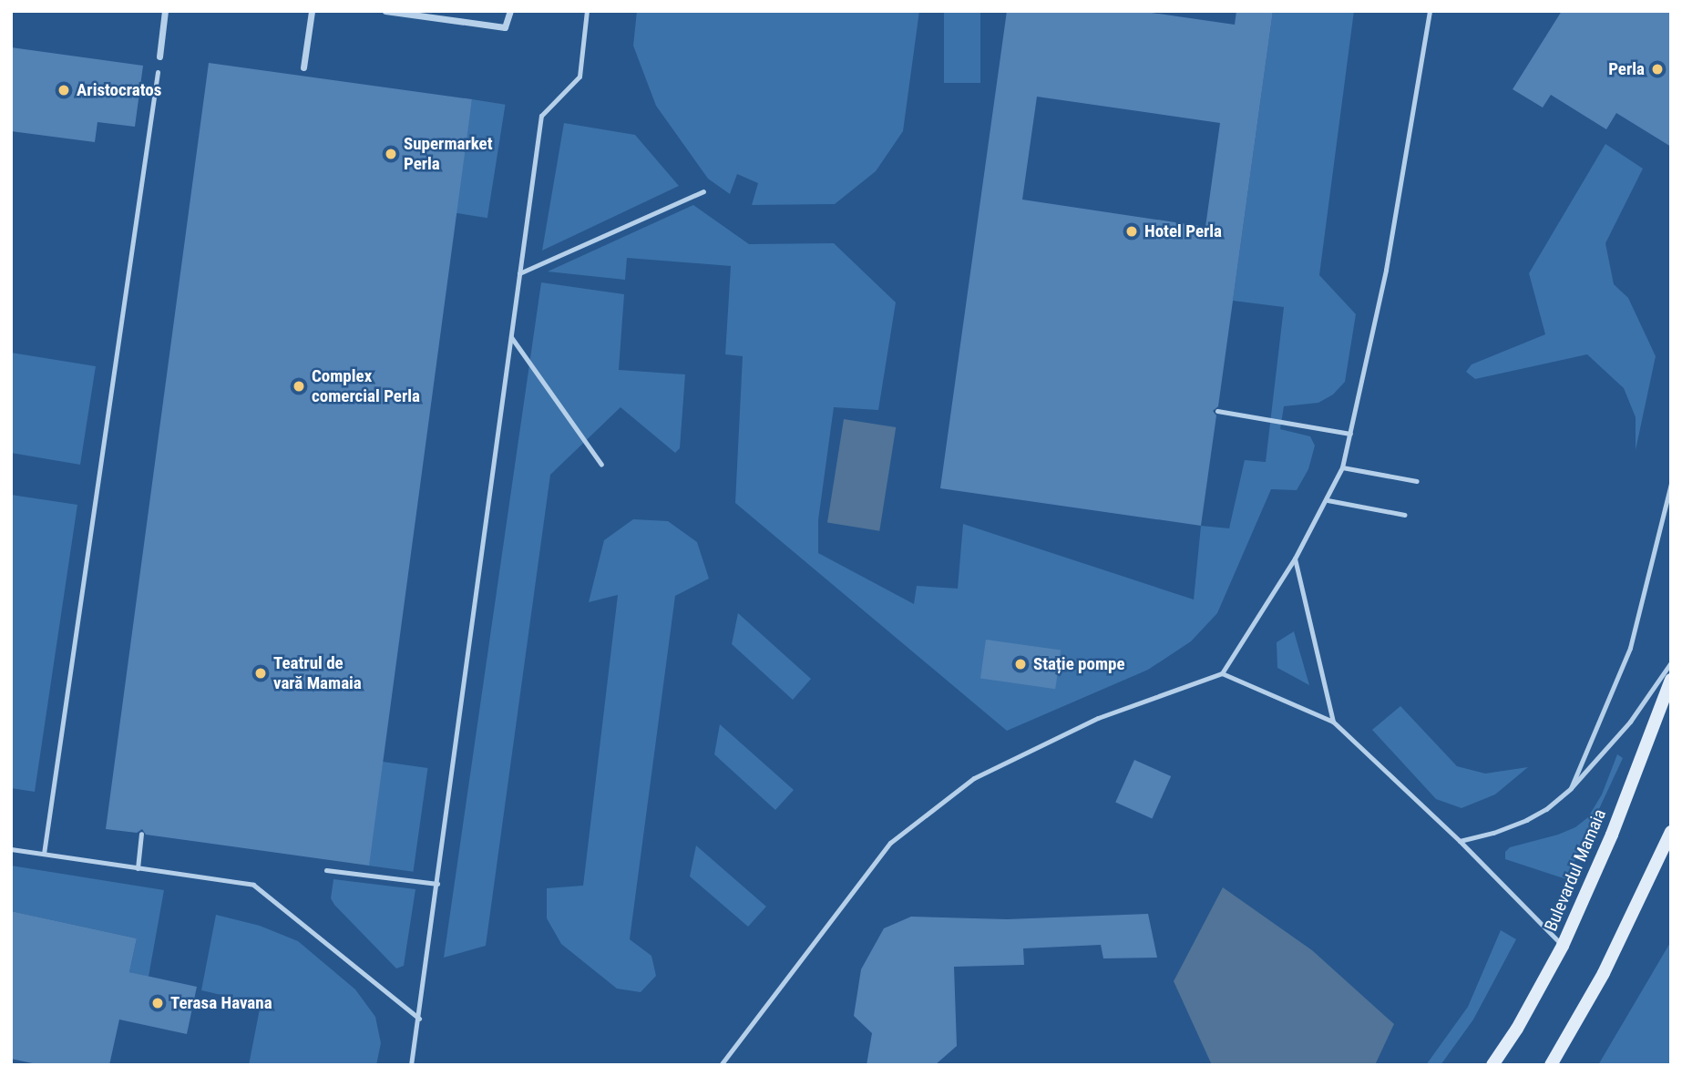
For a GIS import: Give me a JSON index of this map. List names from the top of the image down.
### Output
{
  "streets": {
    "main road": ["Bulevardul Mamaia"]
  },
  "places": [
    "Perla",
    "Aristocratos",
    "Supermarket Perla",
    "Hotel Perla",
    "Complex comercial Perla",
    "Stație pompe",
    "Teatrul de vară Mamaia",
    "Terasa Havana"
  ]
}
